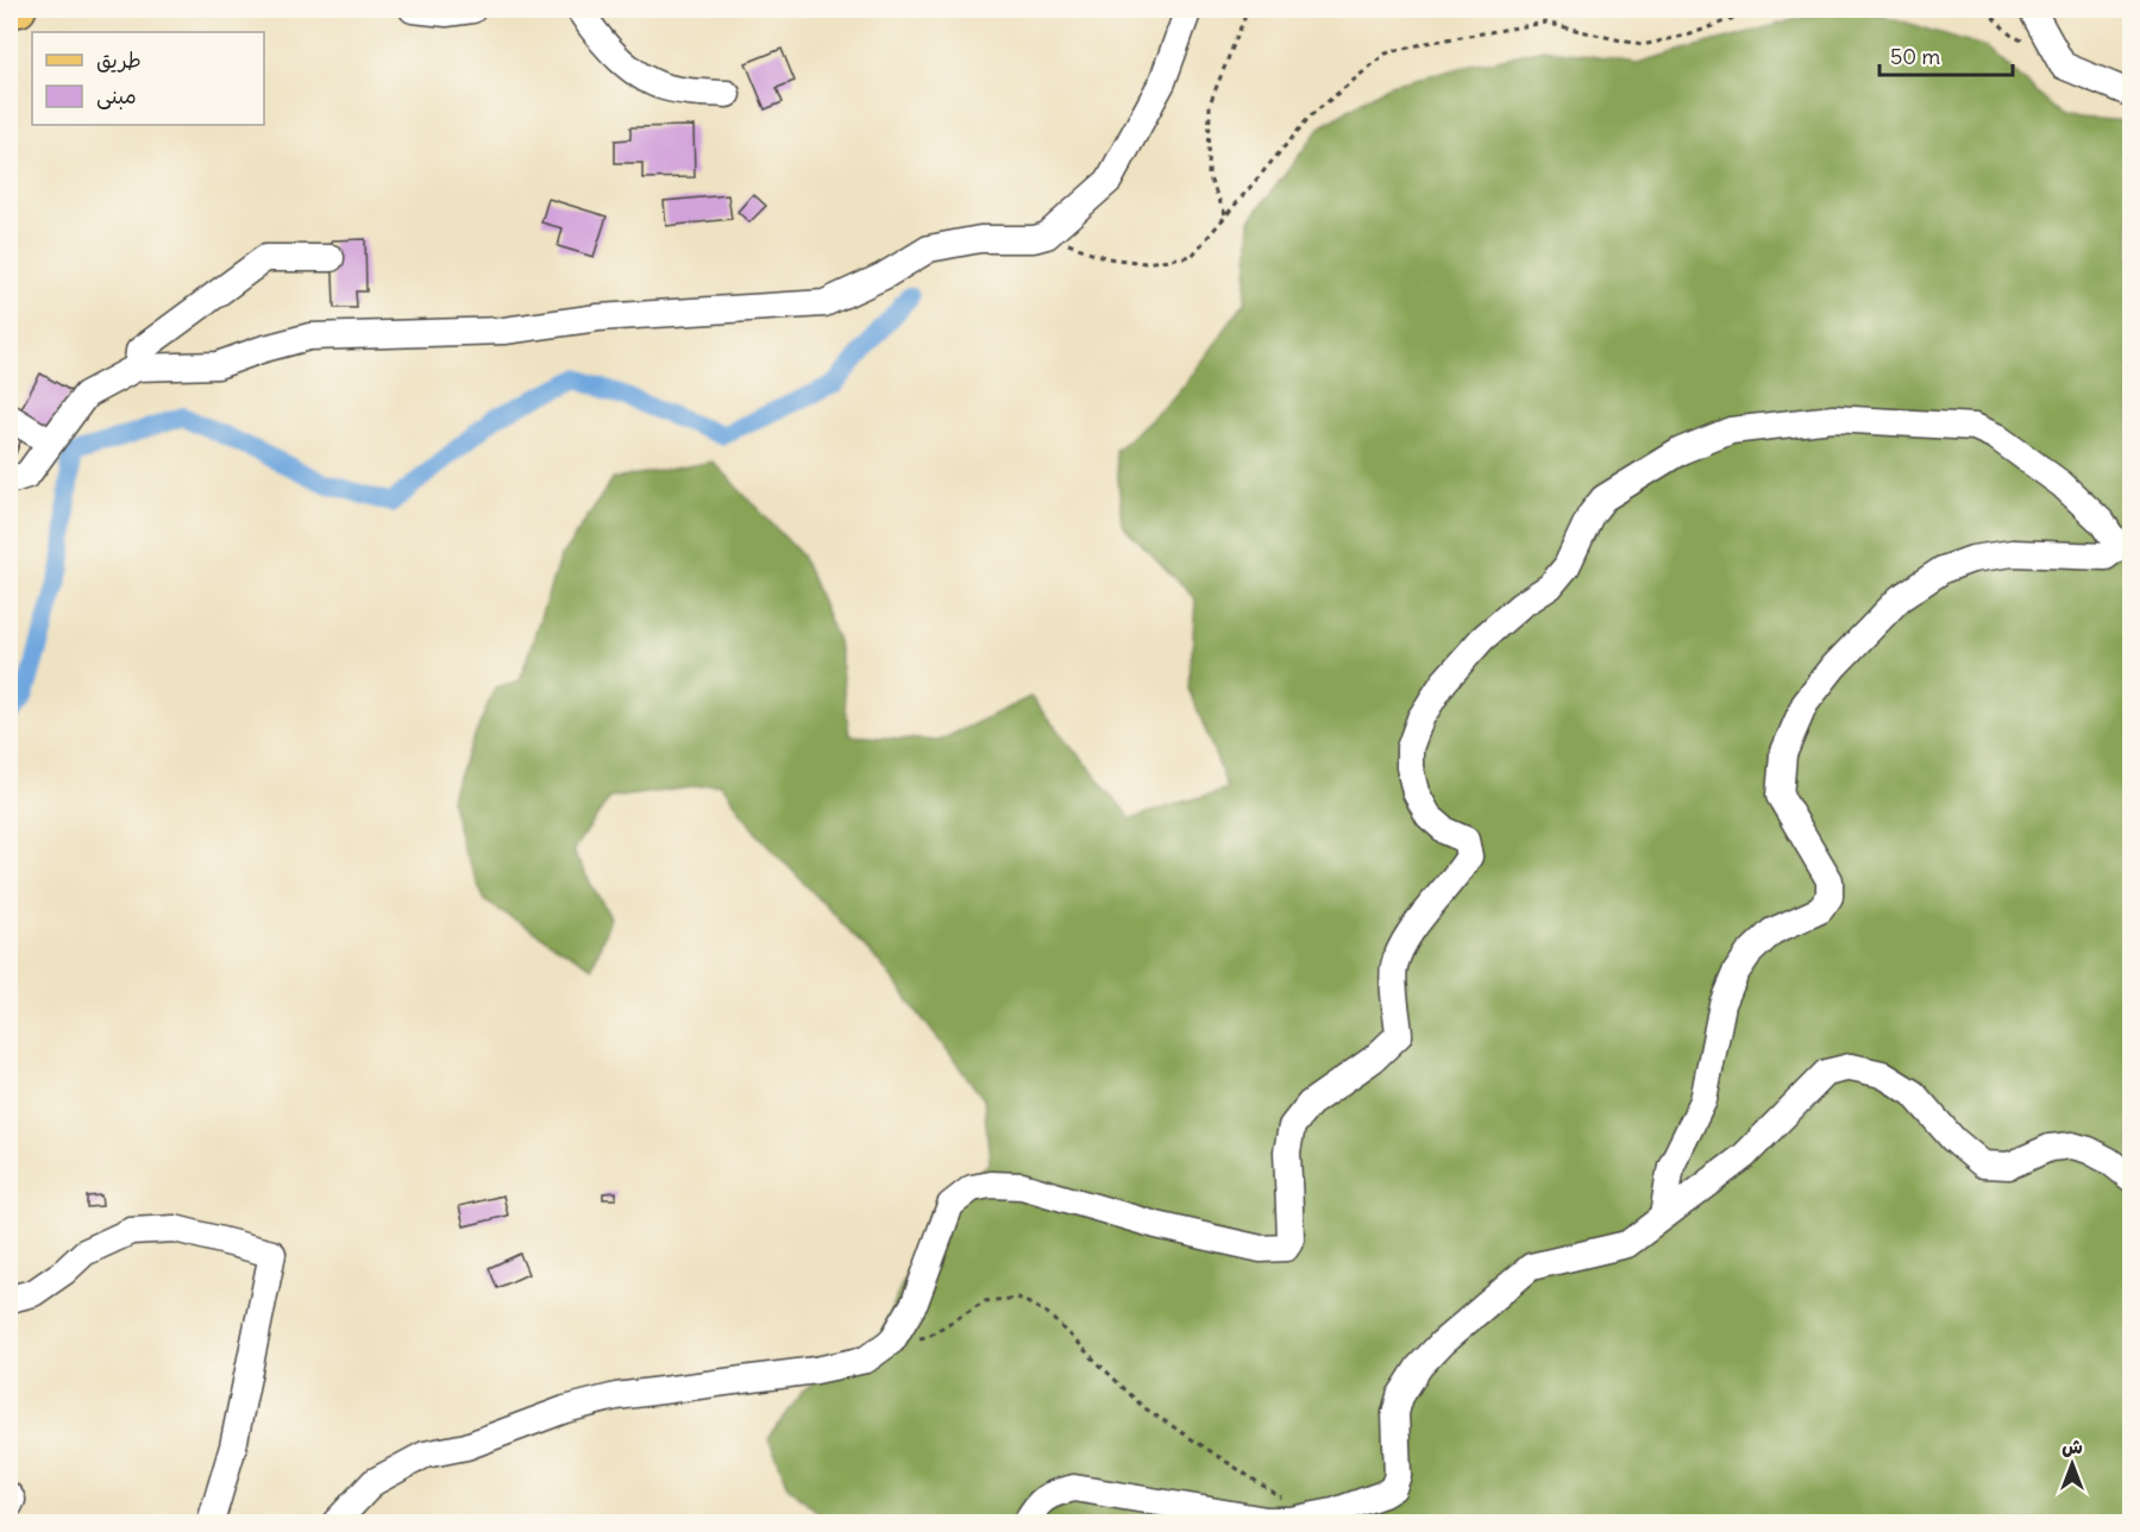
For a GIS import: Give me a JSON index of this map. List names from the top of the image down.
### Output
{
  "legend": ["طريق", "مبنى"],
  "scale_bar": "50 m",
  "north": "top"
}
